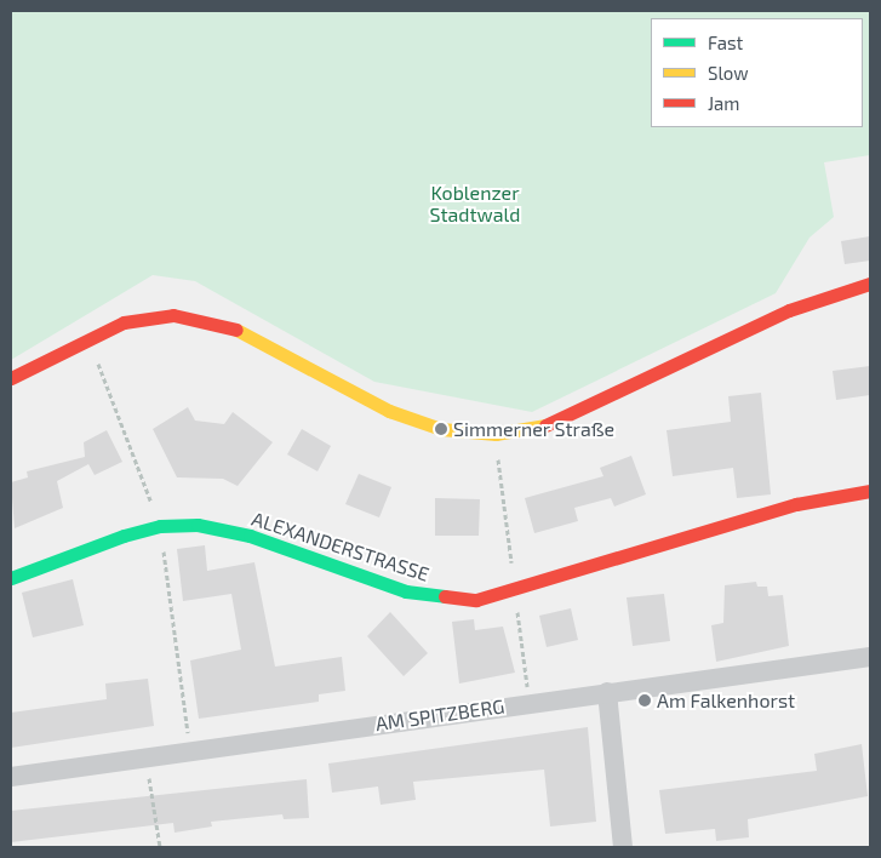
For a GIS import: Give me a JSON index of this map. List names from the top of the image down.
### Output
{
  "streets": {
    "street": ["ALEXANDERSTRASSE", "AM SPITZBERG"]
  },
  "parks": ["Koblenzer Stadtwald"],
  "places": ["Simmerner Straße", "Am Falkenhorst"],
  "legend": ["Fast", "Slow", "Jam"]
}
